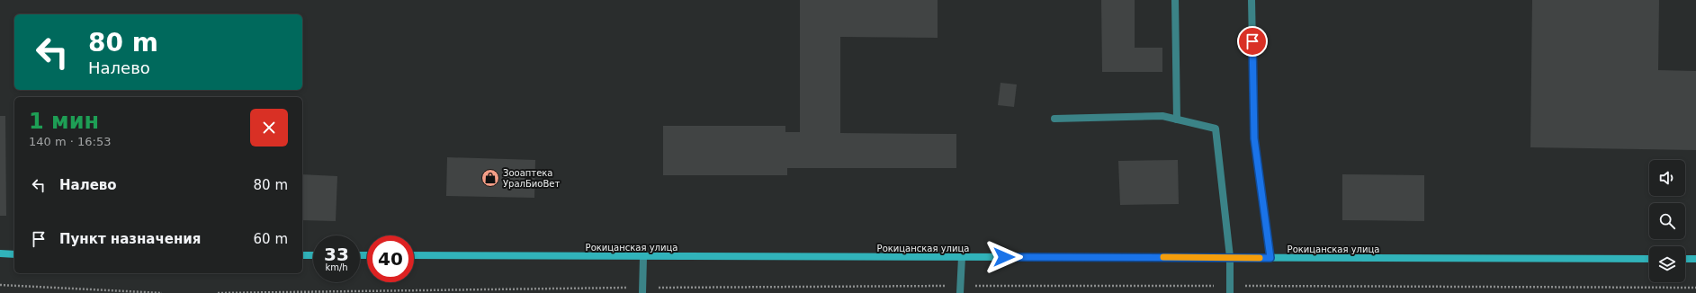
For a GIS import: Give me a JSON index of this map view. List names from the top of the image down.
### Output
{
  "streets": {
    "street": ["Рокицанская улица"]
  },
  "places": {
    "shop": ["Зооаптека УралБиоВет"]
  },
  "page": {
    "turn": ["80 m", "Налево"],
    "heading": ["1 мин", "140 m · 16:53"],
    "list": [
      {
        "name": "Налево",
        "value": "80 m"
      },
      {
        "name": "Пункт назначения",
        "value": "60 m"
      }
    ],
    "speed": "33 km/h",
    "limit": "40"
  }
}
